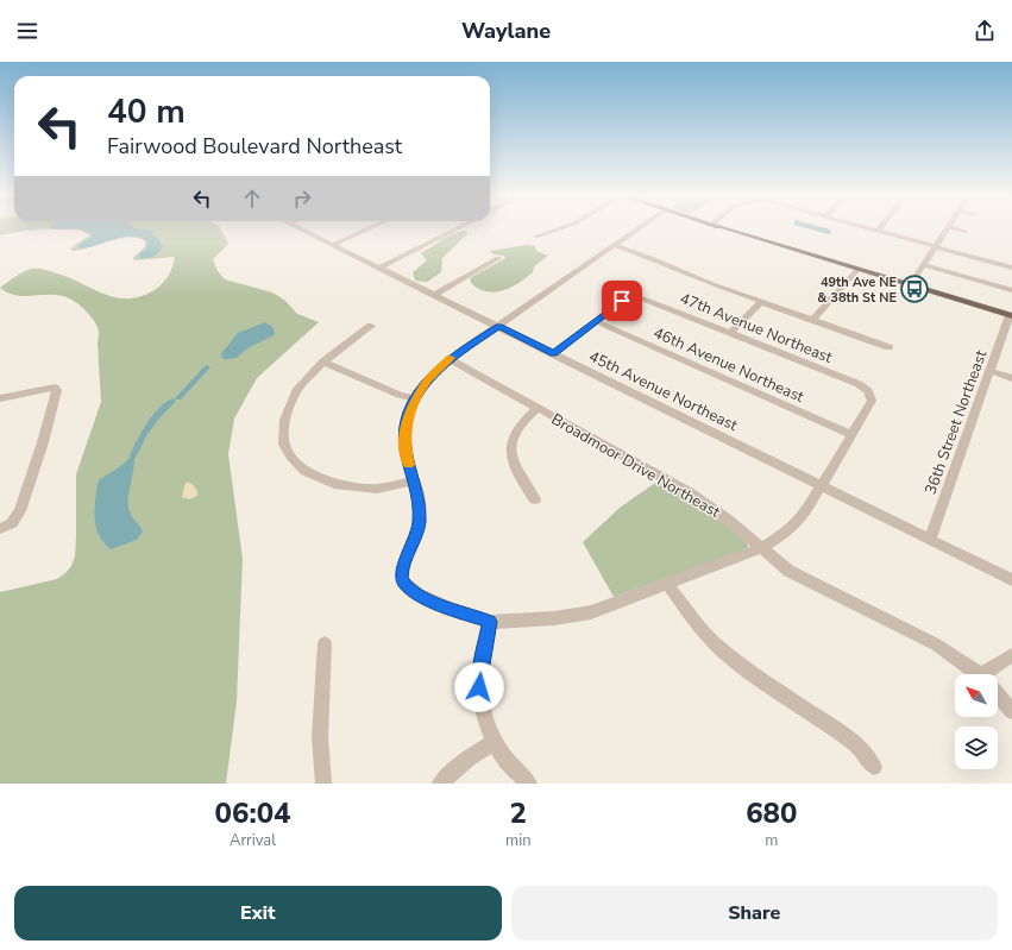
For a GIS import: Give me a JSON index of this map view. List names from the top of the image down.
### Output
{
  "streets": {
    "street": [
      "47th Avenue Northeast",
      "46th Avenue Northeast",
      "45th Avenue Northeast",
      "36th Street Northeast",
      "Broadmoor Drive Northeast"
    ]
  },
  "crossings": [
    ["47th Avenue Northeast", "46th Avenue Northeast"],
    ["45th Avenue Northeast", "36th Street Northeast"]
  ],
  "places": {
    "bus stop": ["49th Ave NE & 38th St NE"]
  },
  "north": "top left",
  "page": {
    "header": "Waylane",
    "turn": ["40 m", "Fairwood Boulevard Northeast"],
    "eta": [
      "06:04",
      "Arrival",
      "2",
      "min",
      "680",
      "m"
    ],
    "buttons": ["Exit", "Share"]
  }
}
